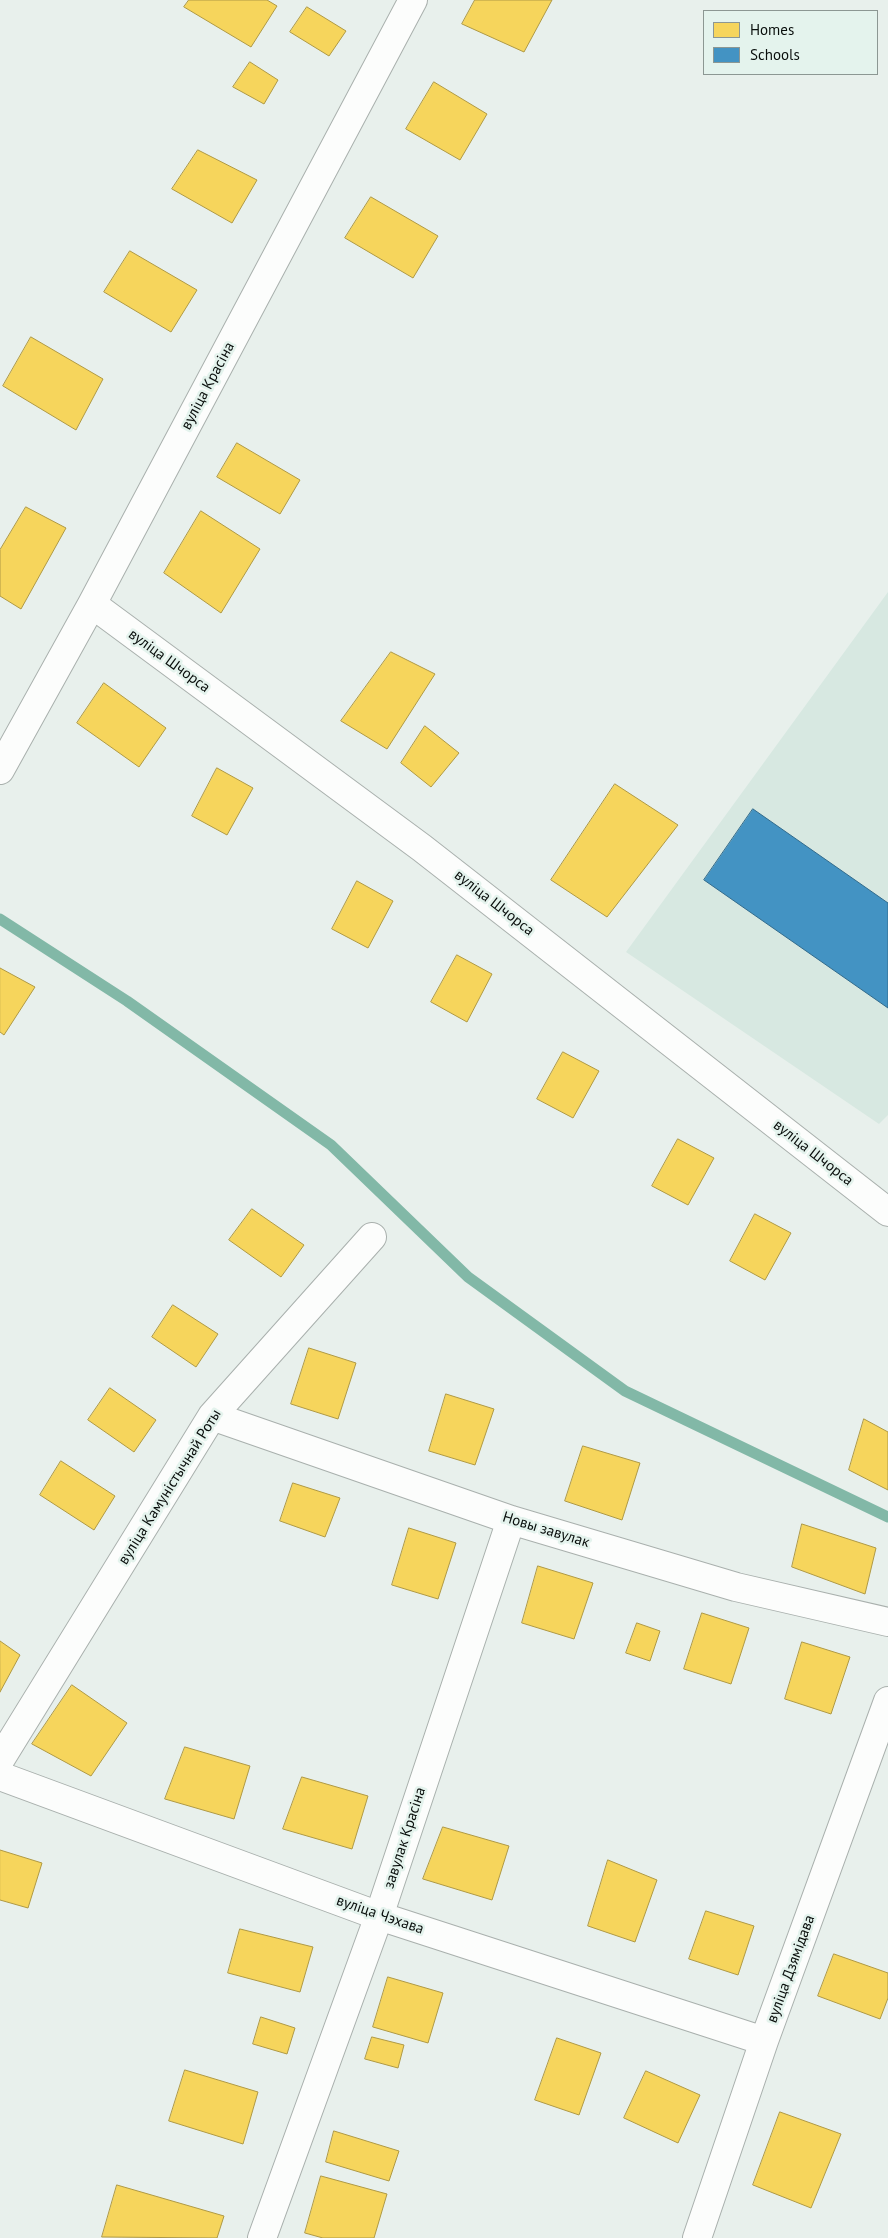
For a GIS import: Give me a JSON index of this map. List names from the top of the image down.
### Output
{
  "streets": {
    "street": [
      "вуліца Красіна",
      "вуліца Шчорса",
      "вуліца Камуністычнай Роты",
      "Новы завулак",
      "завулак Красіна",
      "вуліца Чэхава",
      "вуліца Дзямідава"
    ]
  },
  "crossings": [
    ["вуліца Красіна", "вуліца Шчорса"],
    ["вуліца Камуністычнай Роты", "Новы завулак"],
    ["Новы завулак", "завулак Красіна"],
    ["завулак Красіна", "вуліца Чэхава"],
    ["вуліца Чэхава", "вуліца Дзямідава"]
  ],
  "legend": ["Homes", "Schools"]
}
